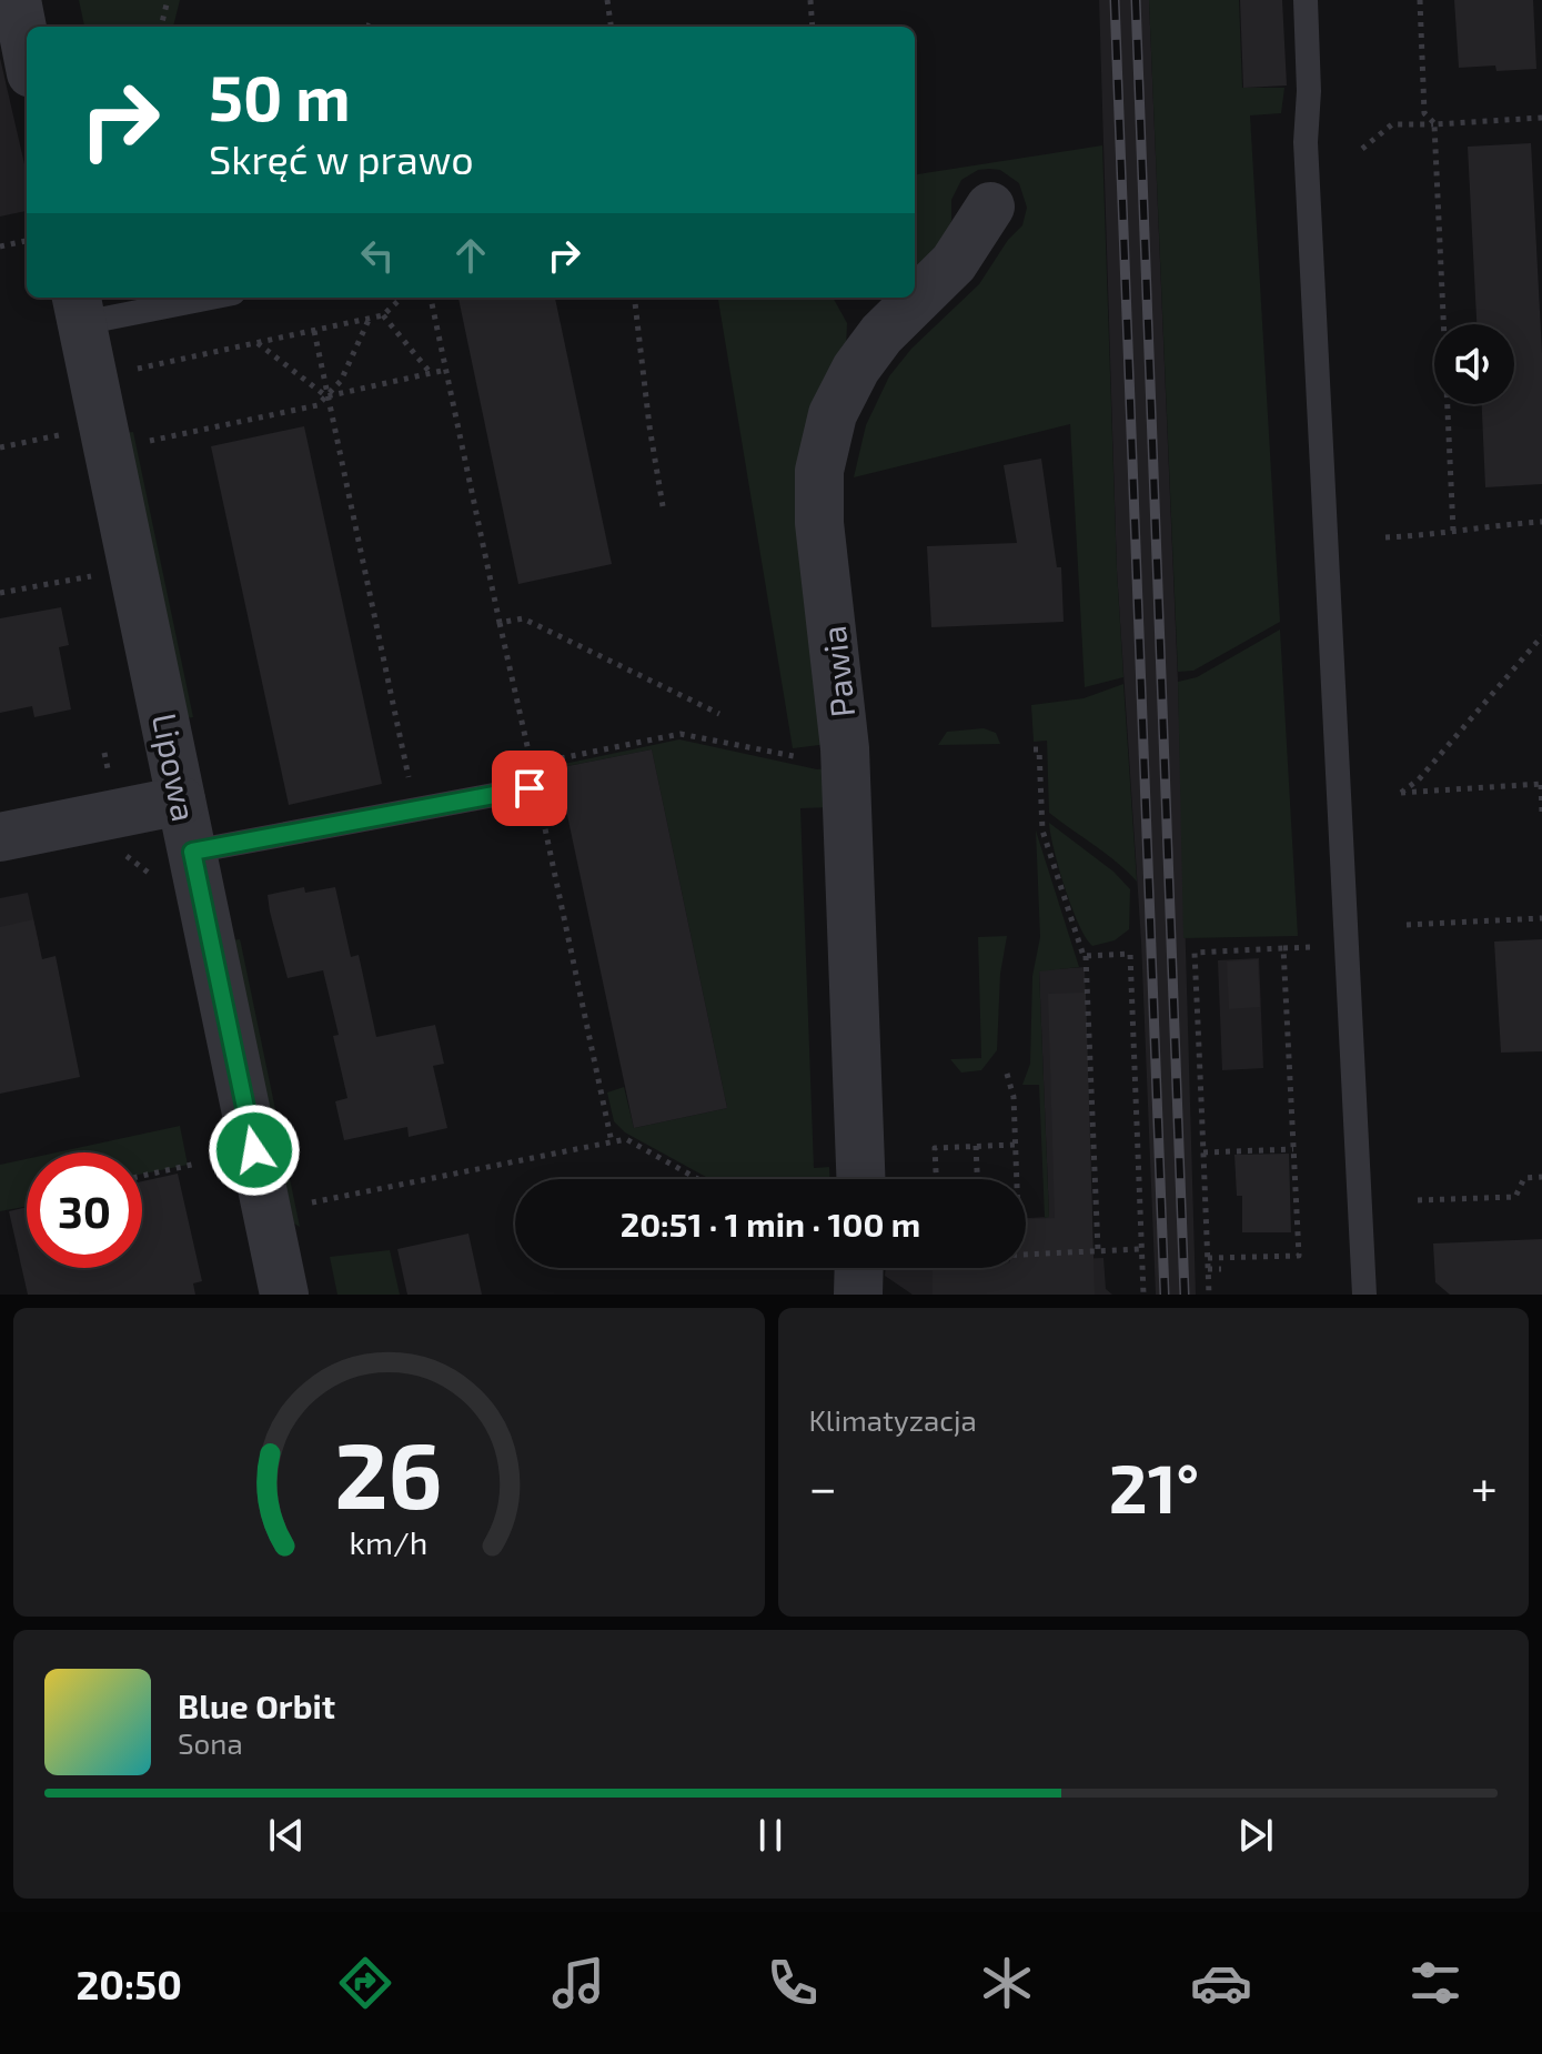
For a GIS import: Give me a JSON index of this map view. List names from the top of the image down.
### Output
{
  "streets": {
    "street": ["Pawia", "Lipowa"]
  },
  "page": {
    "turn": ["50 m", "Skręć w prawo"],
    "limit": "30",
    "trip": "20:51 · 1 min · 100 m",
    "tile": "Klimatyzacja",
    "heat": ["−", "21°", "+"],
    "song": ["Blue Orbit", "Sona"],
    "tabs": "20:50",
    "gauge": ["26", "km/h"]
  }
}
